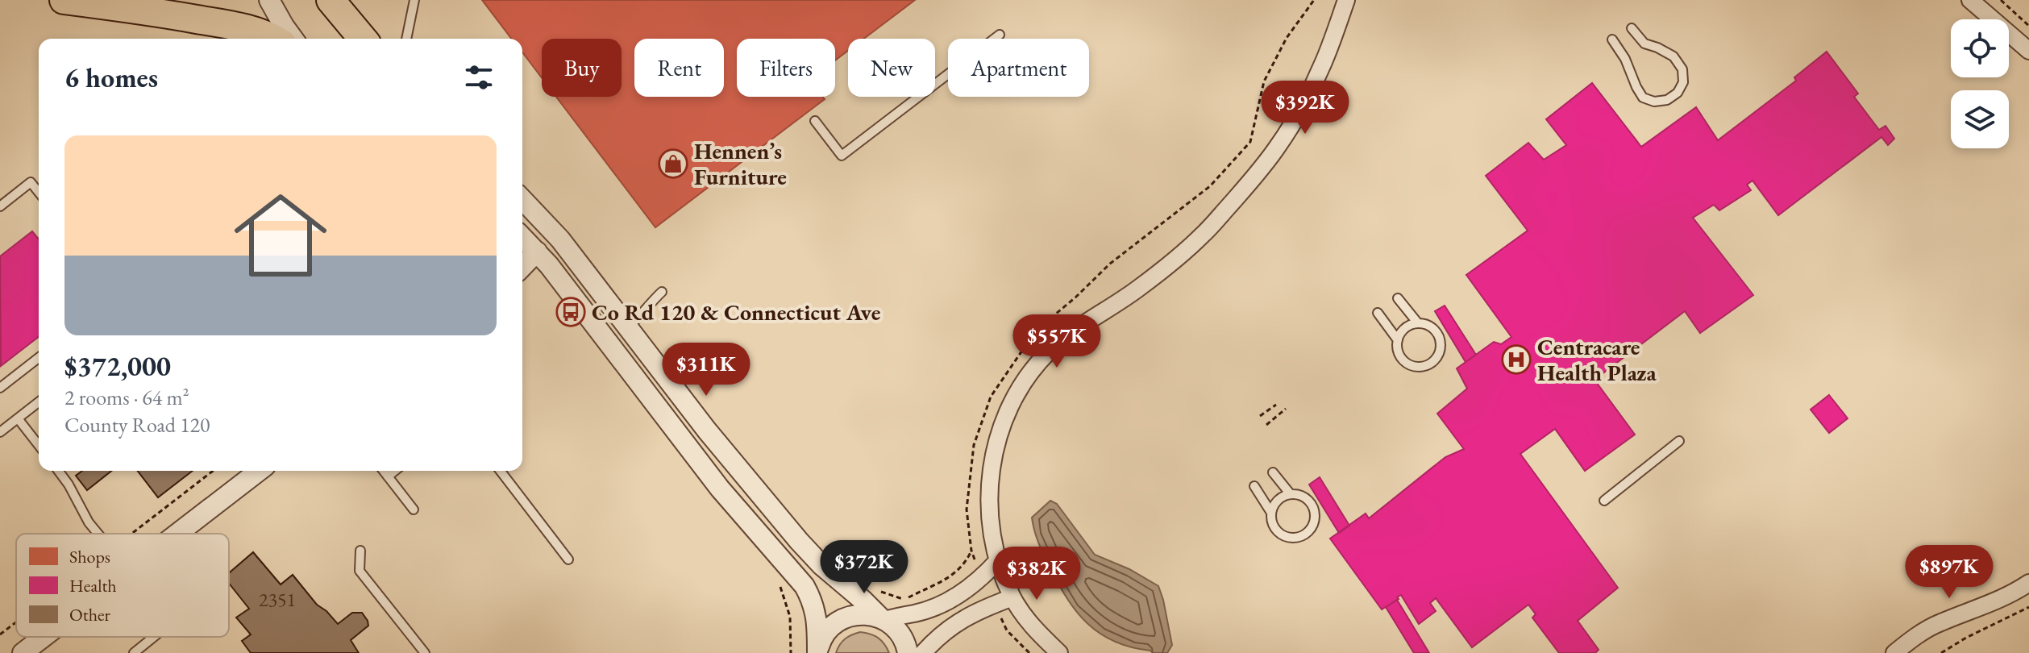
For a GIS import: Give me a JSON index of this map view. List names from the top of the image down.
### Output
{
  "places": {
    "shop": ["Hennen’s Furniture"],
    "bus stop": ["Co Rd 120 & Connecticut Ave"],
    "hospital": ["Centracare Health Plaza"]
  },
  "house_numbers": ["2351"],
  "legend": ["Shops", "Health", "Other"],
  "page": {
    "chip": [
      "Buy",
      "Rent",
      "Filters",
      "New",
      "Apartment"
    ],
    "heading": "6 homes",
    "price": [
      "$392K",
      "$557K",
      "$311K",
      "$372K",
      "$897K",
      "$382K"
    ],
    "list": [
      {
        "name": "$372,000",
        "note": "2 rooms · 64 m² · County Road 120"
      }
    ]
  }
}
